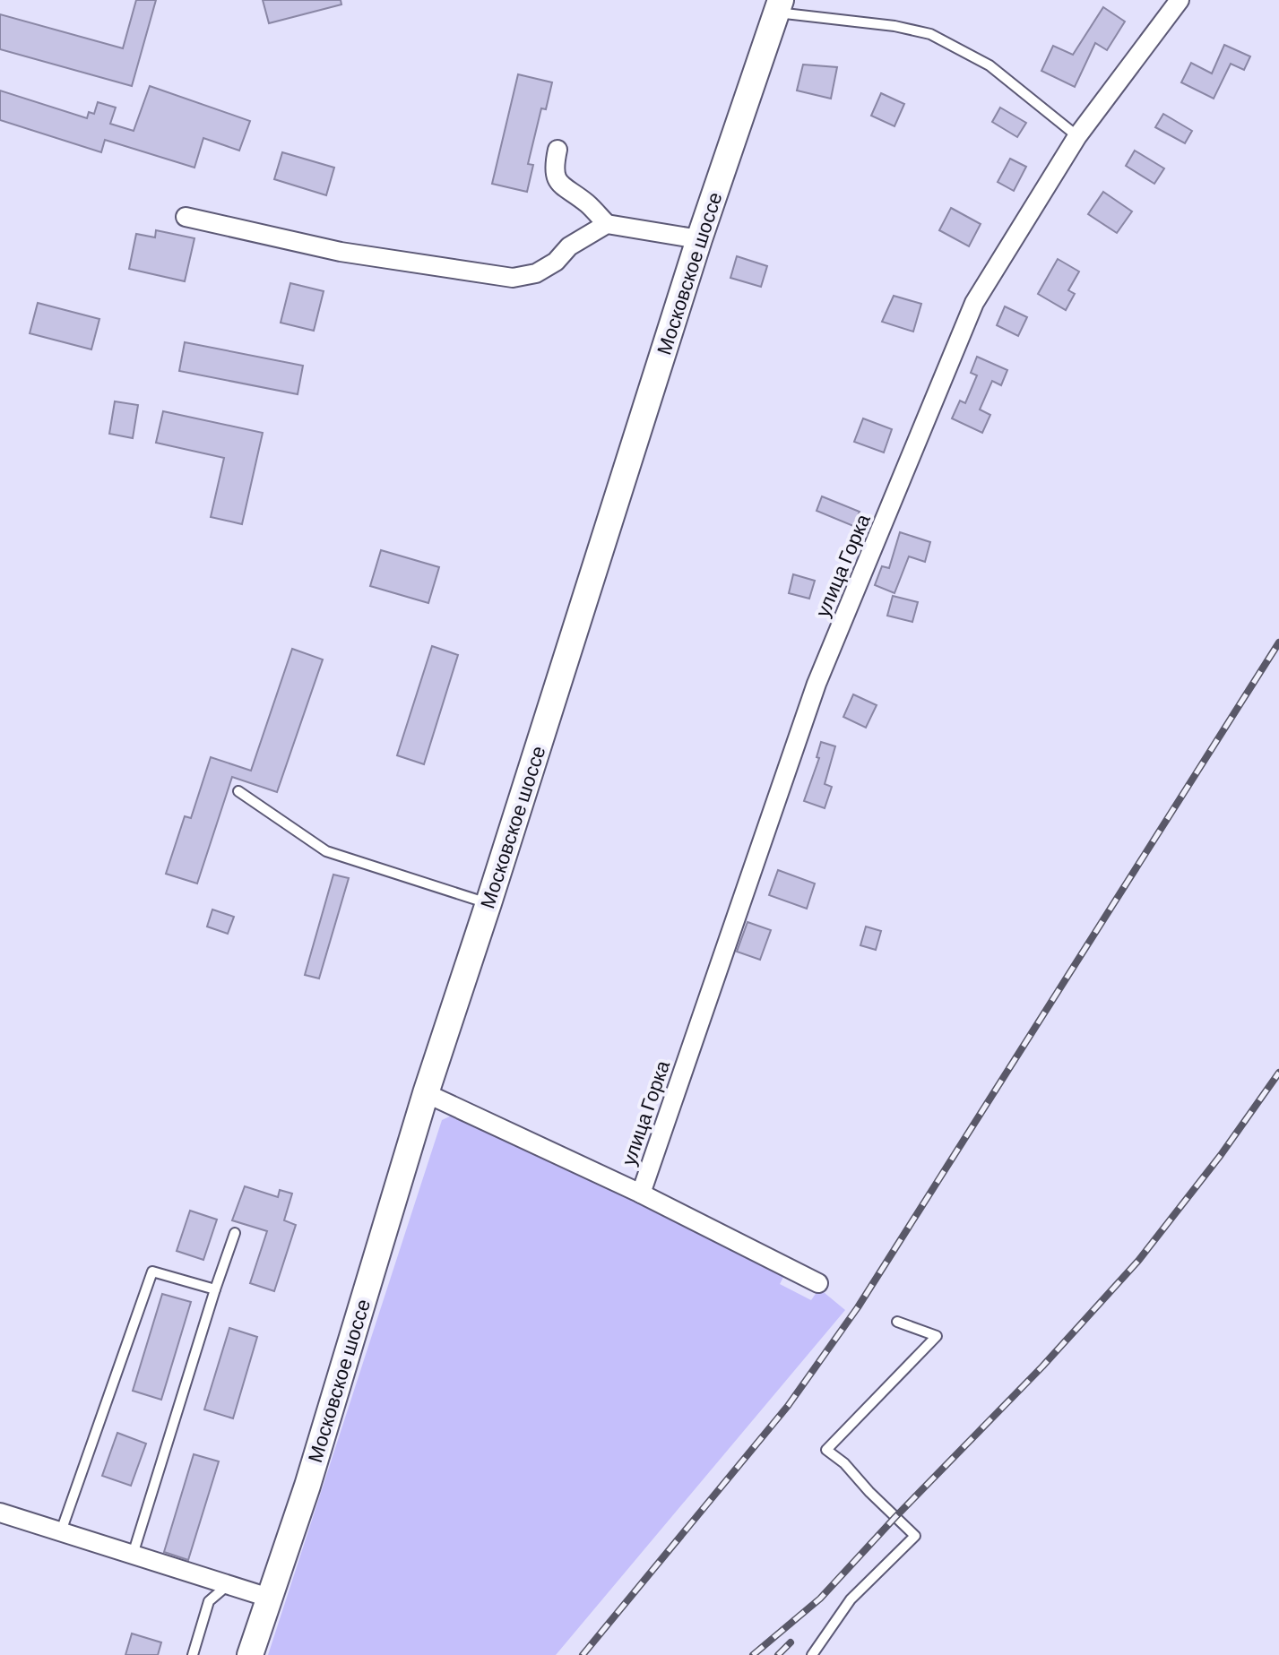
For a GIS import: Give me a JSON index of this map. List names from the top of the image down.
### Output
{
  "streets": {
    "main road": ["Московское шоссе"],
    "street": ["улица Горка"]
  }
}
